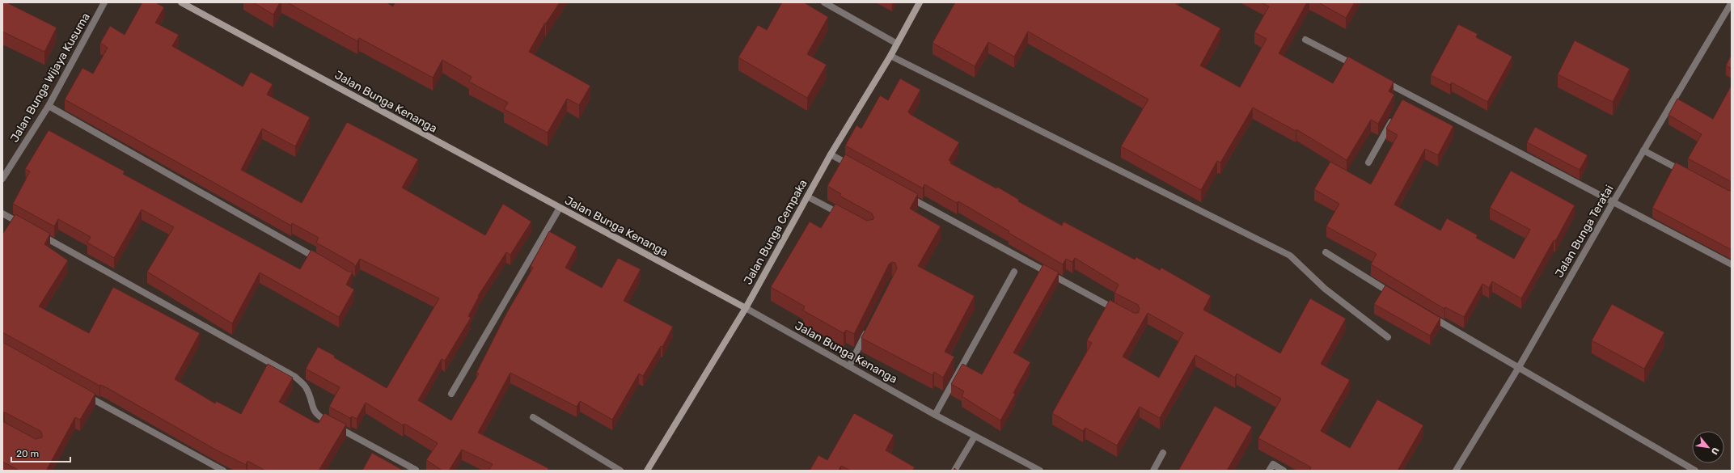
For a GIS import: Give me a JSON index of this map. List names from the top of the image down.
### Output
{
  "streets": {
    "street": [
      "Jalan Bunga Wijaya Kusuma",
      "Jalan Bunga Kenanga",
      "Jalan Bunga Teratai",
      "Jalan Bunga Cempaka"
    ]
  },
  "crossings": [
    ["Jalan Bunga Kenanga", "Jalan Bunga Cempaka"]
  ],
  "scale_bar": "20 m",
  "north": "bottom right"
}
